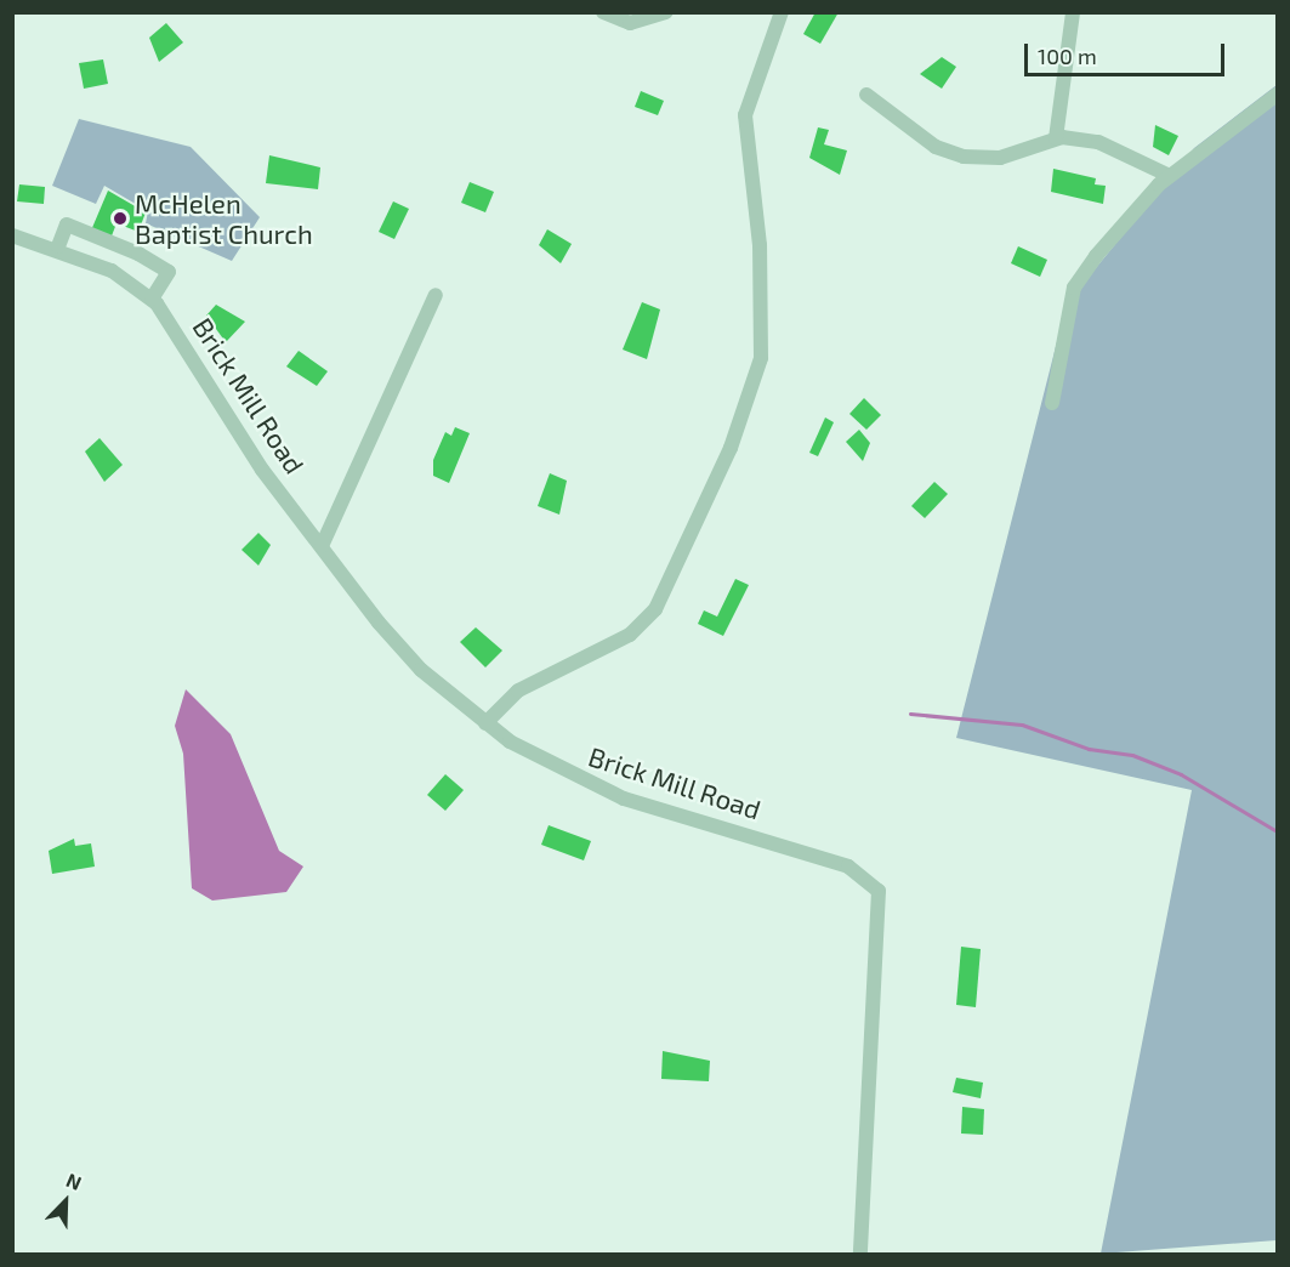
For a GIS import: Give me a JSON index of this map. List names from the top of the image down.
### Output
{
  "streets": {
    "street": ["Brick Mill Road"]
  },
  "places": ["McHelen Baptist Church"],
  "scale_bar": "100 m",
  "north": "top right"
}
